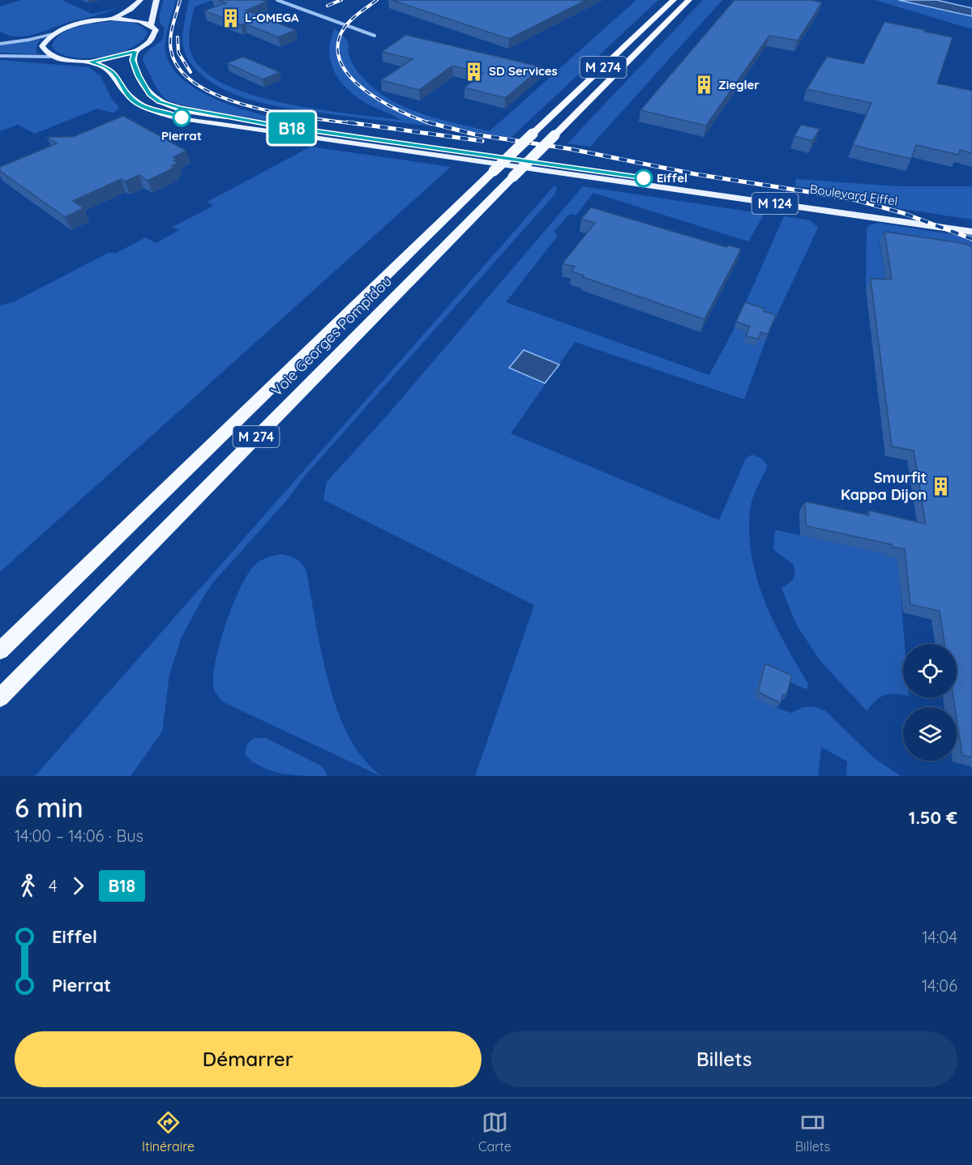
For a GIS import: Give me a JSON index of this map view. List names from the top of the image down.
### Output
{
  "streets": {
    "highway": ["M 274", "Voie Georges Pompidou"],
    "main road": ["Boulevard Eiffel", "M 124"]
  },
  "places": {
    "building": [
      "L-OMEGA",
      "SD Services",
      "Ziegler",
      "Smurfit Kappa Dijon"
    ],
    "other": ["Pierrat", "Eiffel"]
  },
  "lines": ["bus line B18"],
  "page": {
    "on_map": "B18",
    "heading": ["6 min", "14:00 – 14:06 · Bus", "1.50 €"],
    "legs": ["4", "B18"],
    "list": [
      {
        "name": "Eiffel",
        "value": "14:04"
      },
      {
        "name": "Pierrat",
        "value": "14:06"
      }
    ],
    "buttons": ["Démarrer", "Billets"],
    "tabs": ["Itinéraire", "Carte", "Billets"]
  }
}
